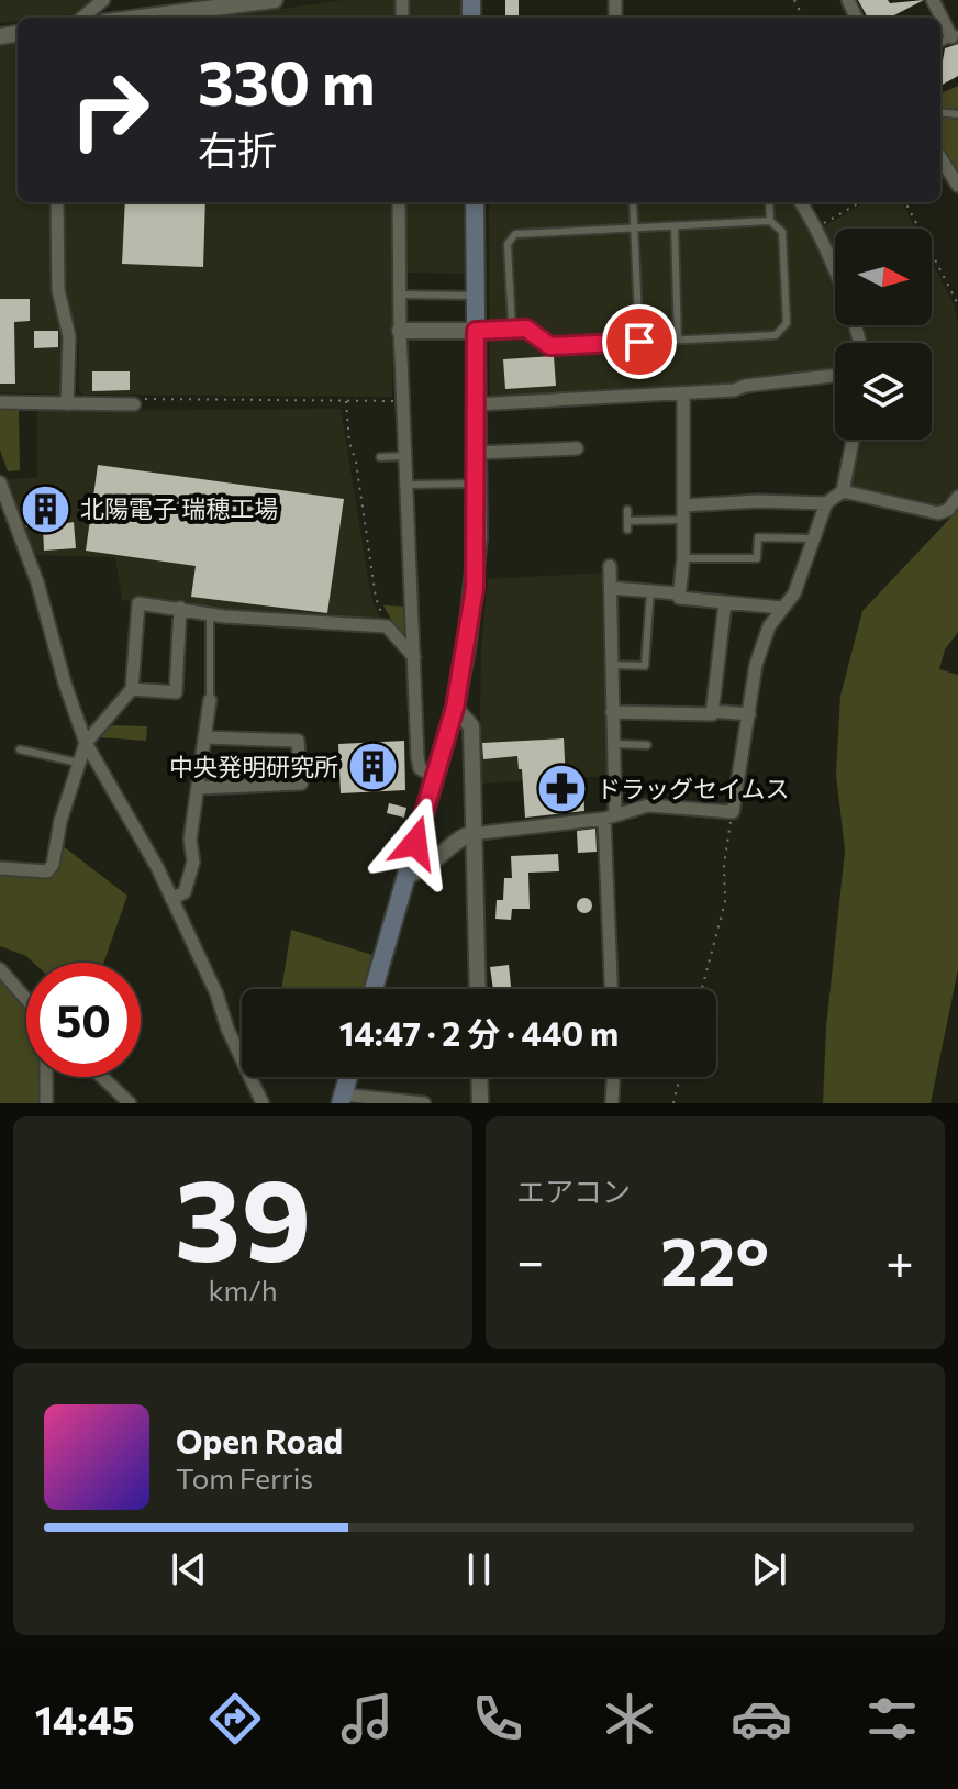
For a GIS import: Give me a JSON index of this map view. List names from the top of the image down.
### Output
{
  "places": {
    "building": ["北陽電子 瑞穂工場", "中央発明研究所"],
    "pharmacy": ["ドラッグセイムス"]
  },
  "north": "right",
  "page": {
    "turn": ["330 m", "右折"],
    "limit": "50",
    "trip": "14:47 · 2 分 · 440 m",
    "tile": [
      ["39", "km/h"],
      "エアコン"
    ],
    "heat": ["−", "22°", "+"],
    "song": ["Open Road", "Tom Ferris"],
    "tabs": "14:45"
  }
}
